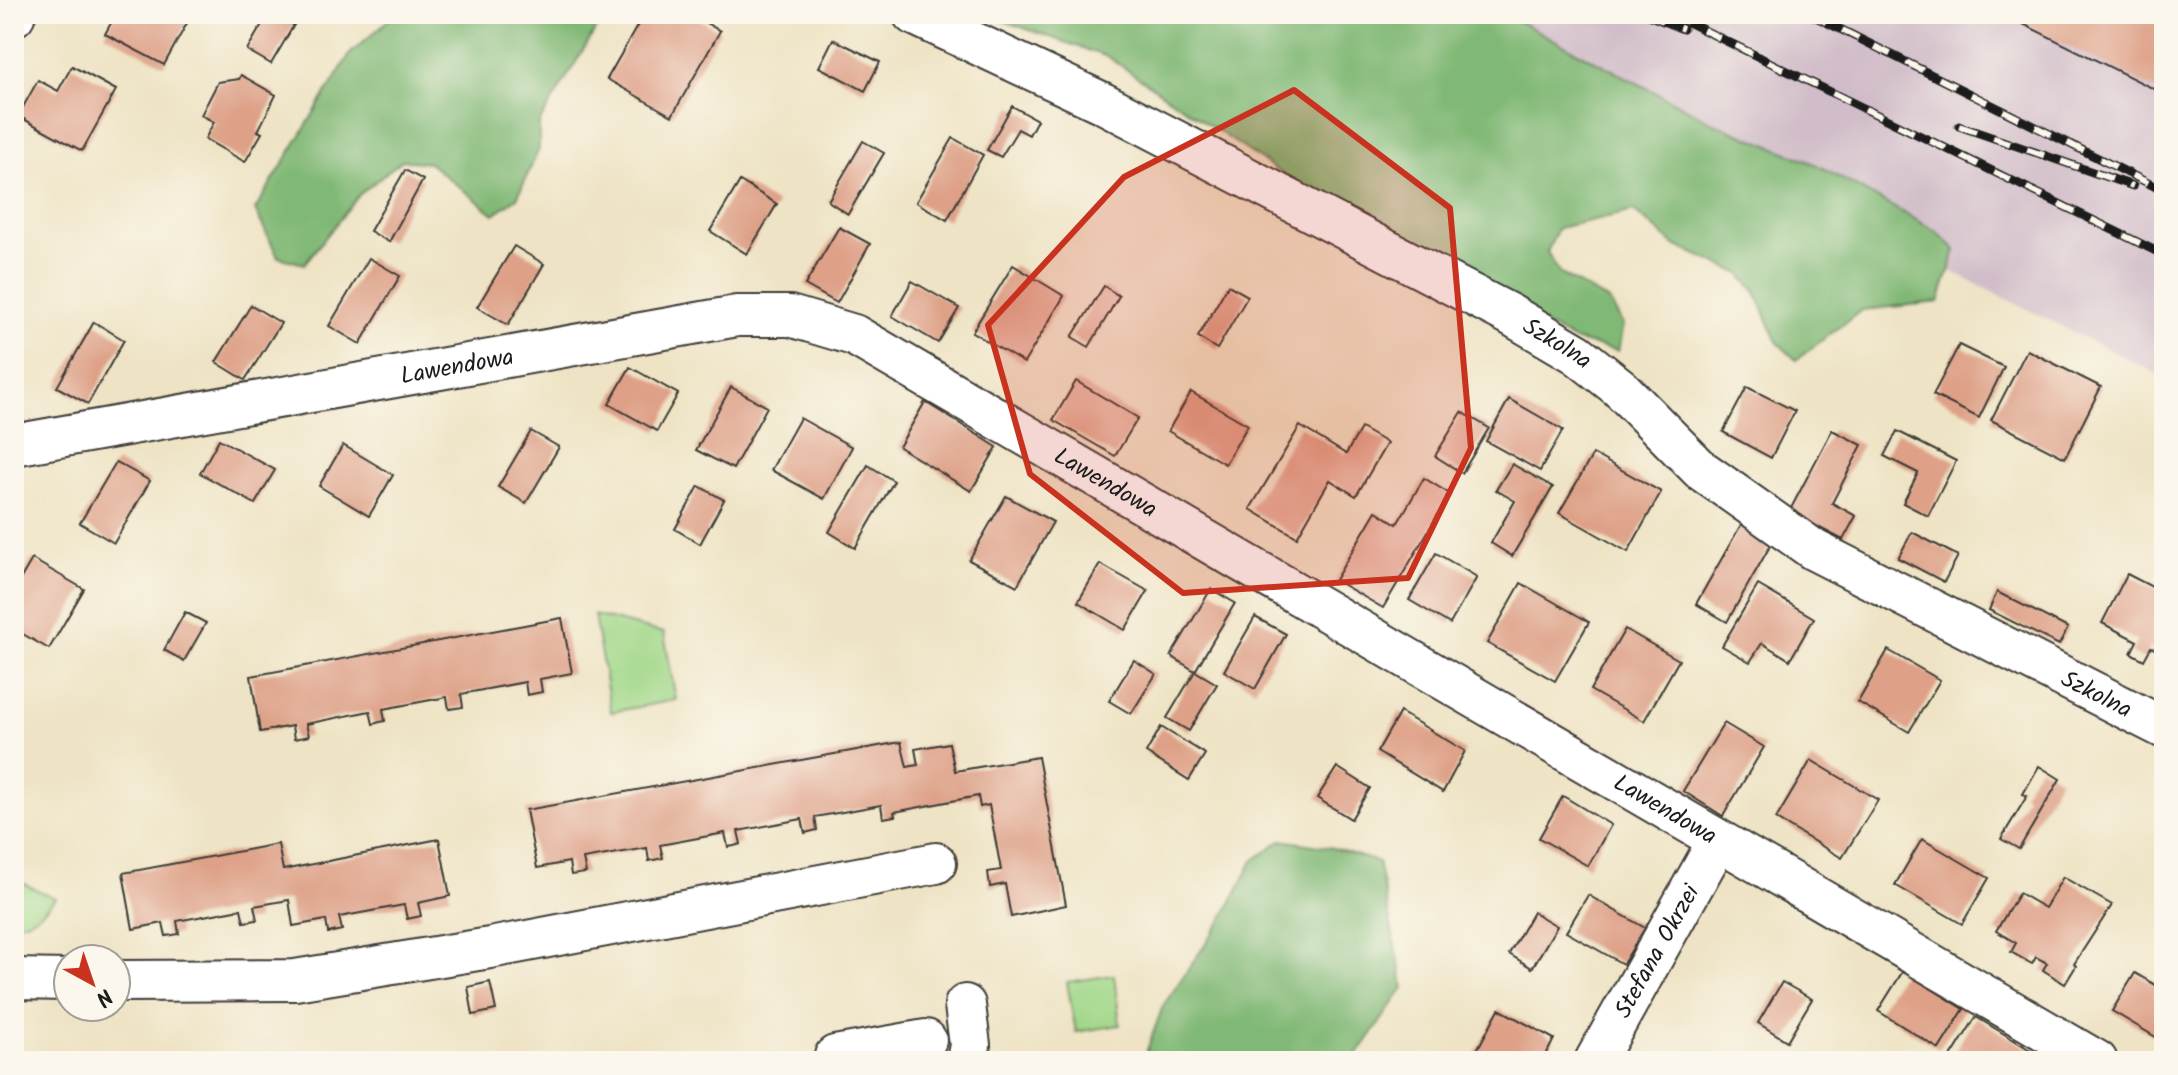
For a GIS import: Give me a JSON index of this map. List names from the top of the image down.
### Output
{
  "streets": {
    "street": ["Szkolna", "Lawendowa", "Stefana Okrzei"]
  },
  "crossings": [
    ["Lawendowa", "Stefana Okrzei"]
  ],
  "north": "bottom right"
}
